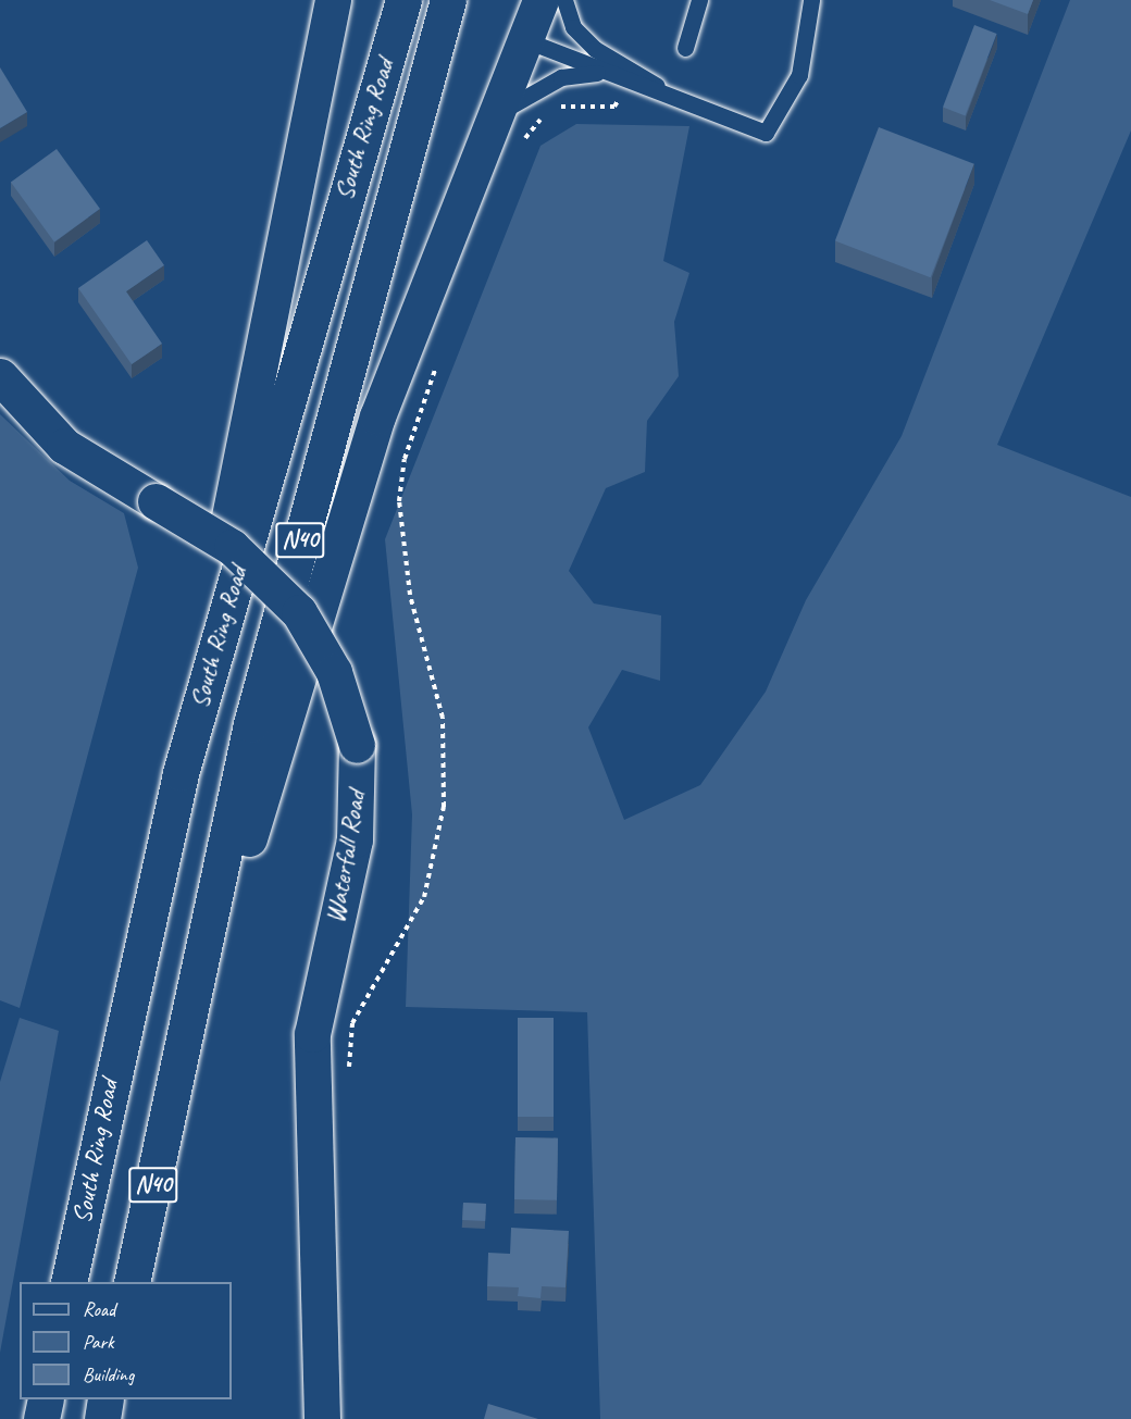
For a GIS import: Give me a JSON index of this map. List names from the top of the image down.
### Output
{
  "streets": {
    "main road": ["South Ring Road", "N40", "Waterfall Road"]
  },
  "legend": ["Road", "Park", "Building"]
}
